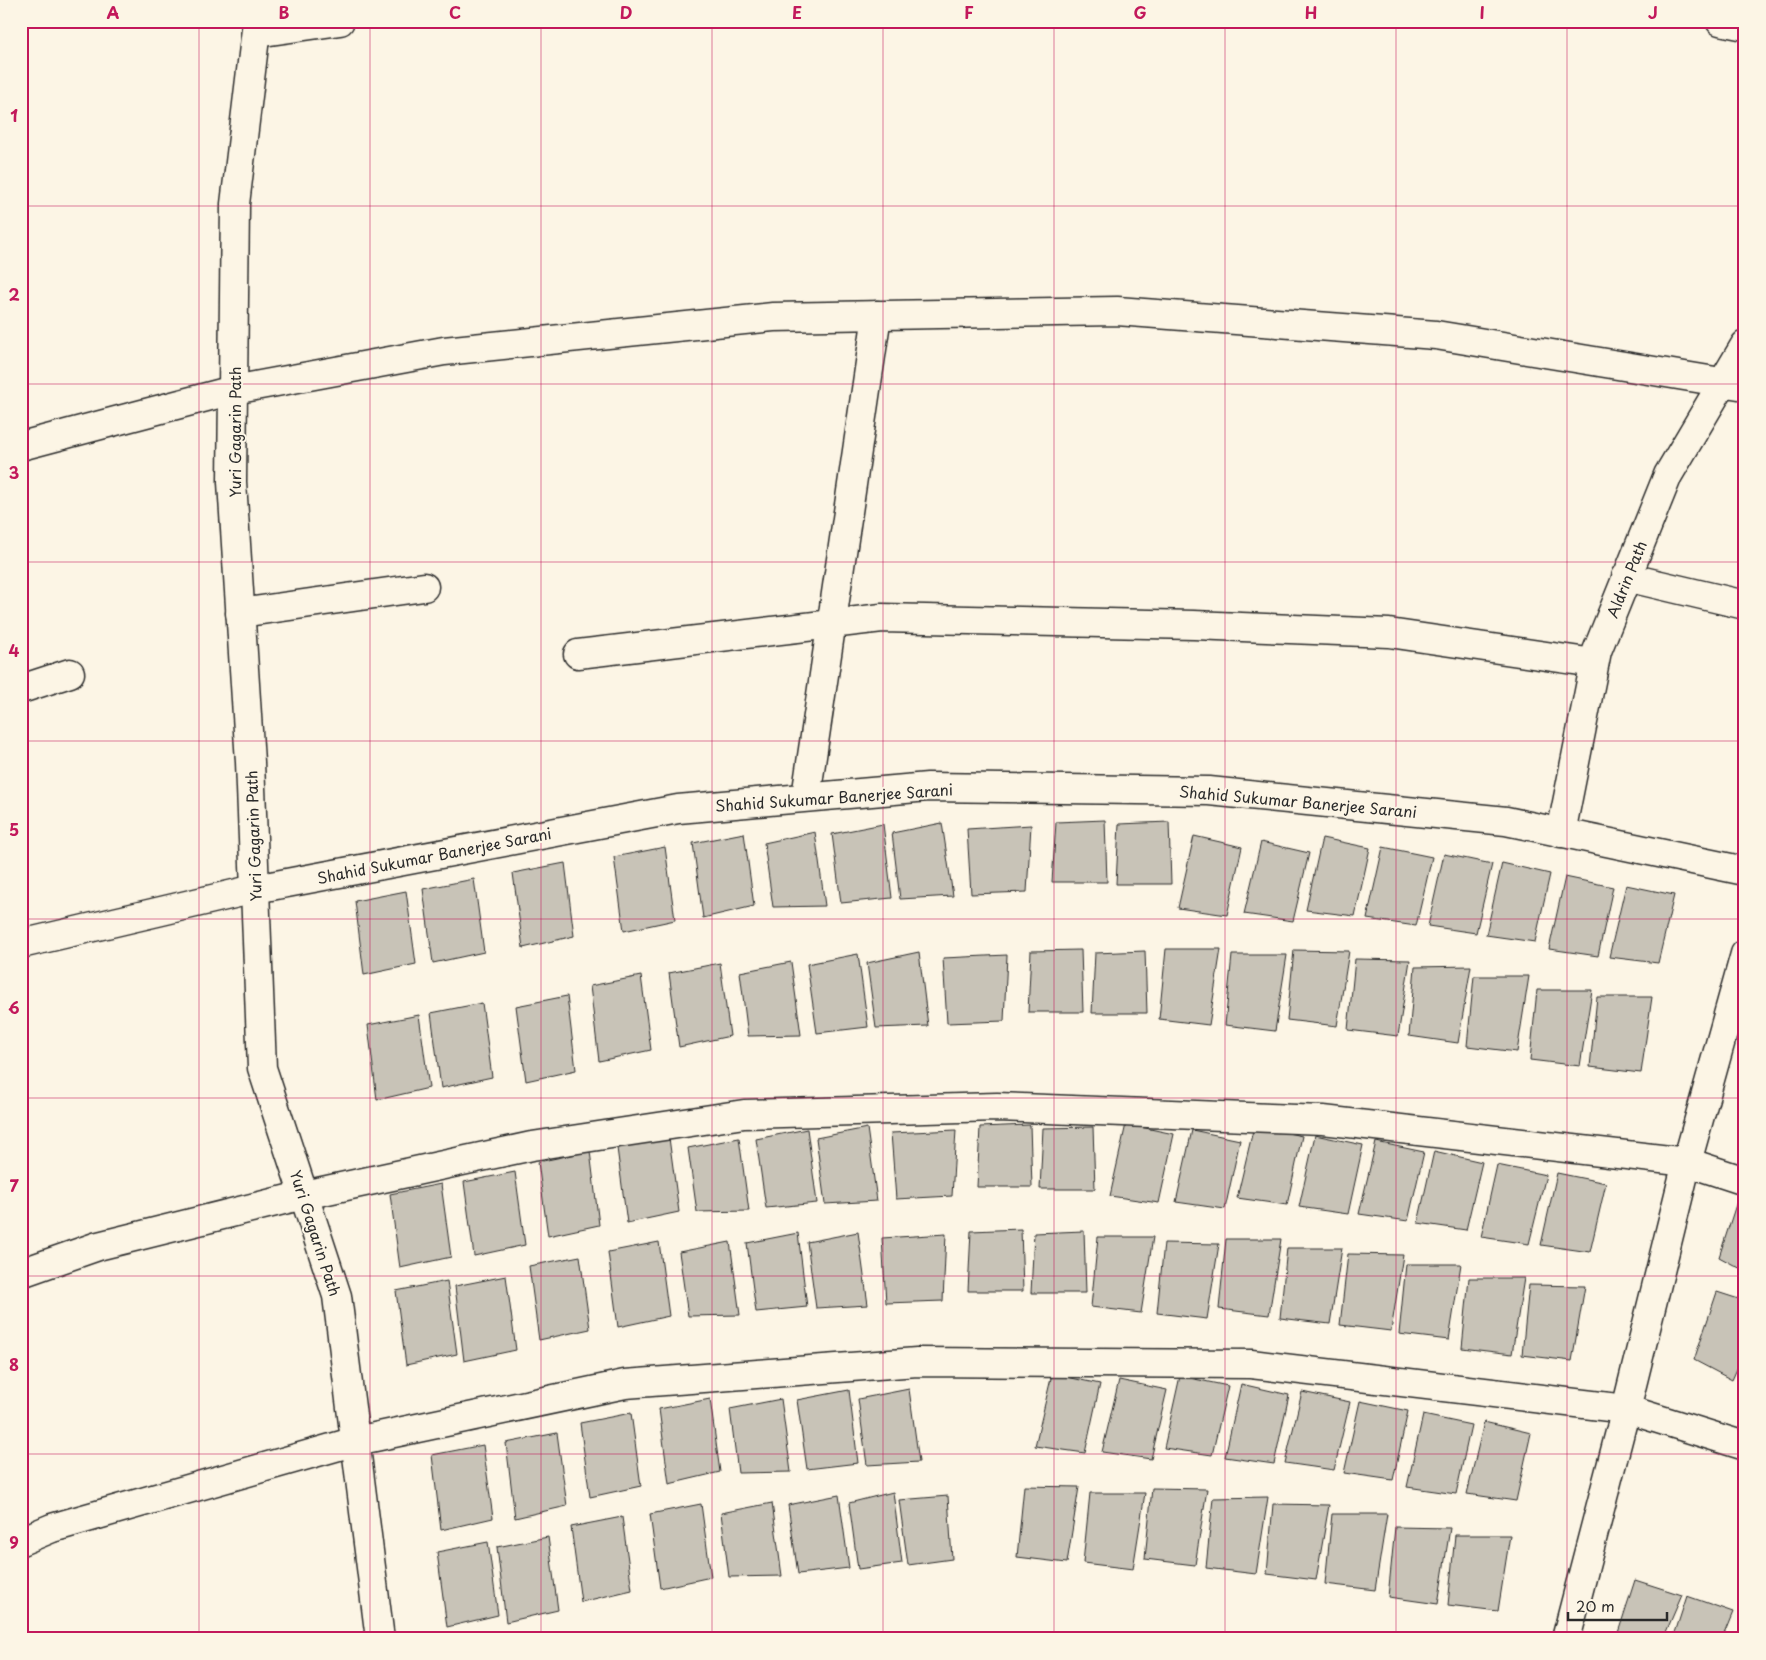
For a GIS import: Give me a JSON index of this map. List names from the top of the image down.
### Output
{
  "streets": {
    "street": ["Yuri Gagarin Path", "Aldrin Path", "Shahid Sukumar Banerjee Sarani"]
  },
  "crossings": [
    ["Yuri Gagarin Path", "Shahid Sukumar Banerjee Sarani"],
    ["Aldrin Path", "Shahid Sukumar Banerjee Sarani"]
  ],
  "scale_bar": "20 m",
  "grid": {
    "columns": [
      "A",
      "B",
      "C",
      "D",
      "E",
      "F",
      "G",
      "H",
      "I",
      "J"
    ],
    "rows": [
      "1",
      "2",
      "3",
      "4",
      "5",
      "6",
      "7",
      "8",
      "9"
    ]
  }
}
